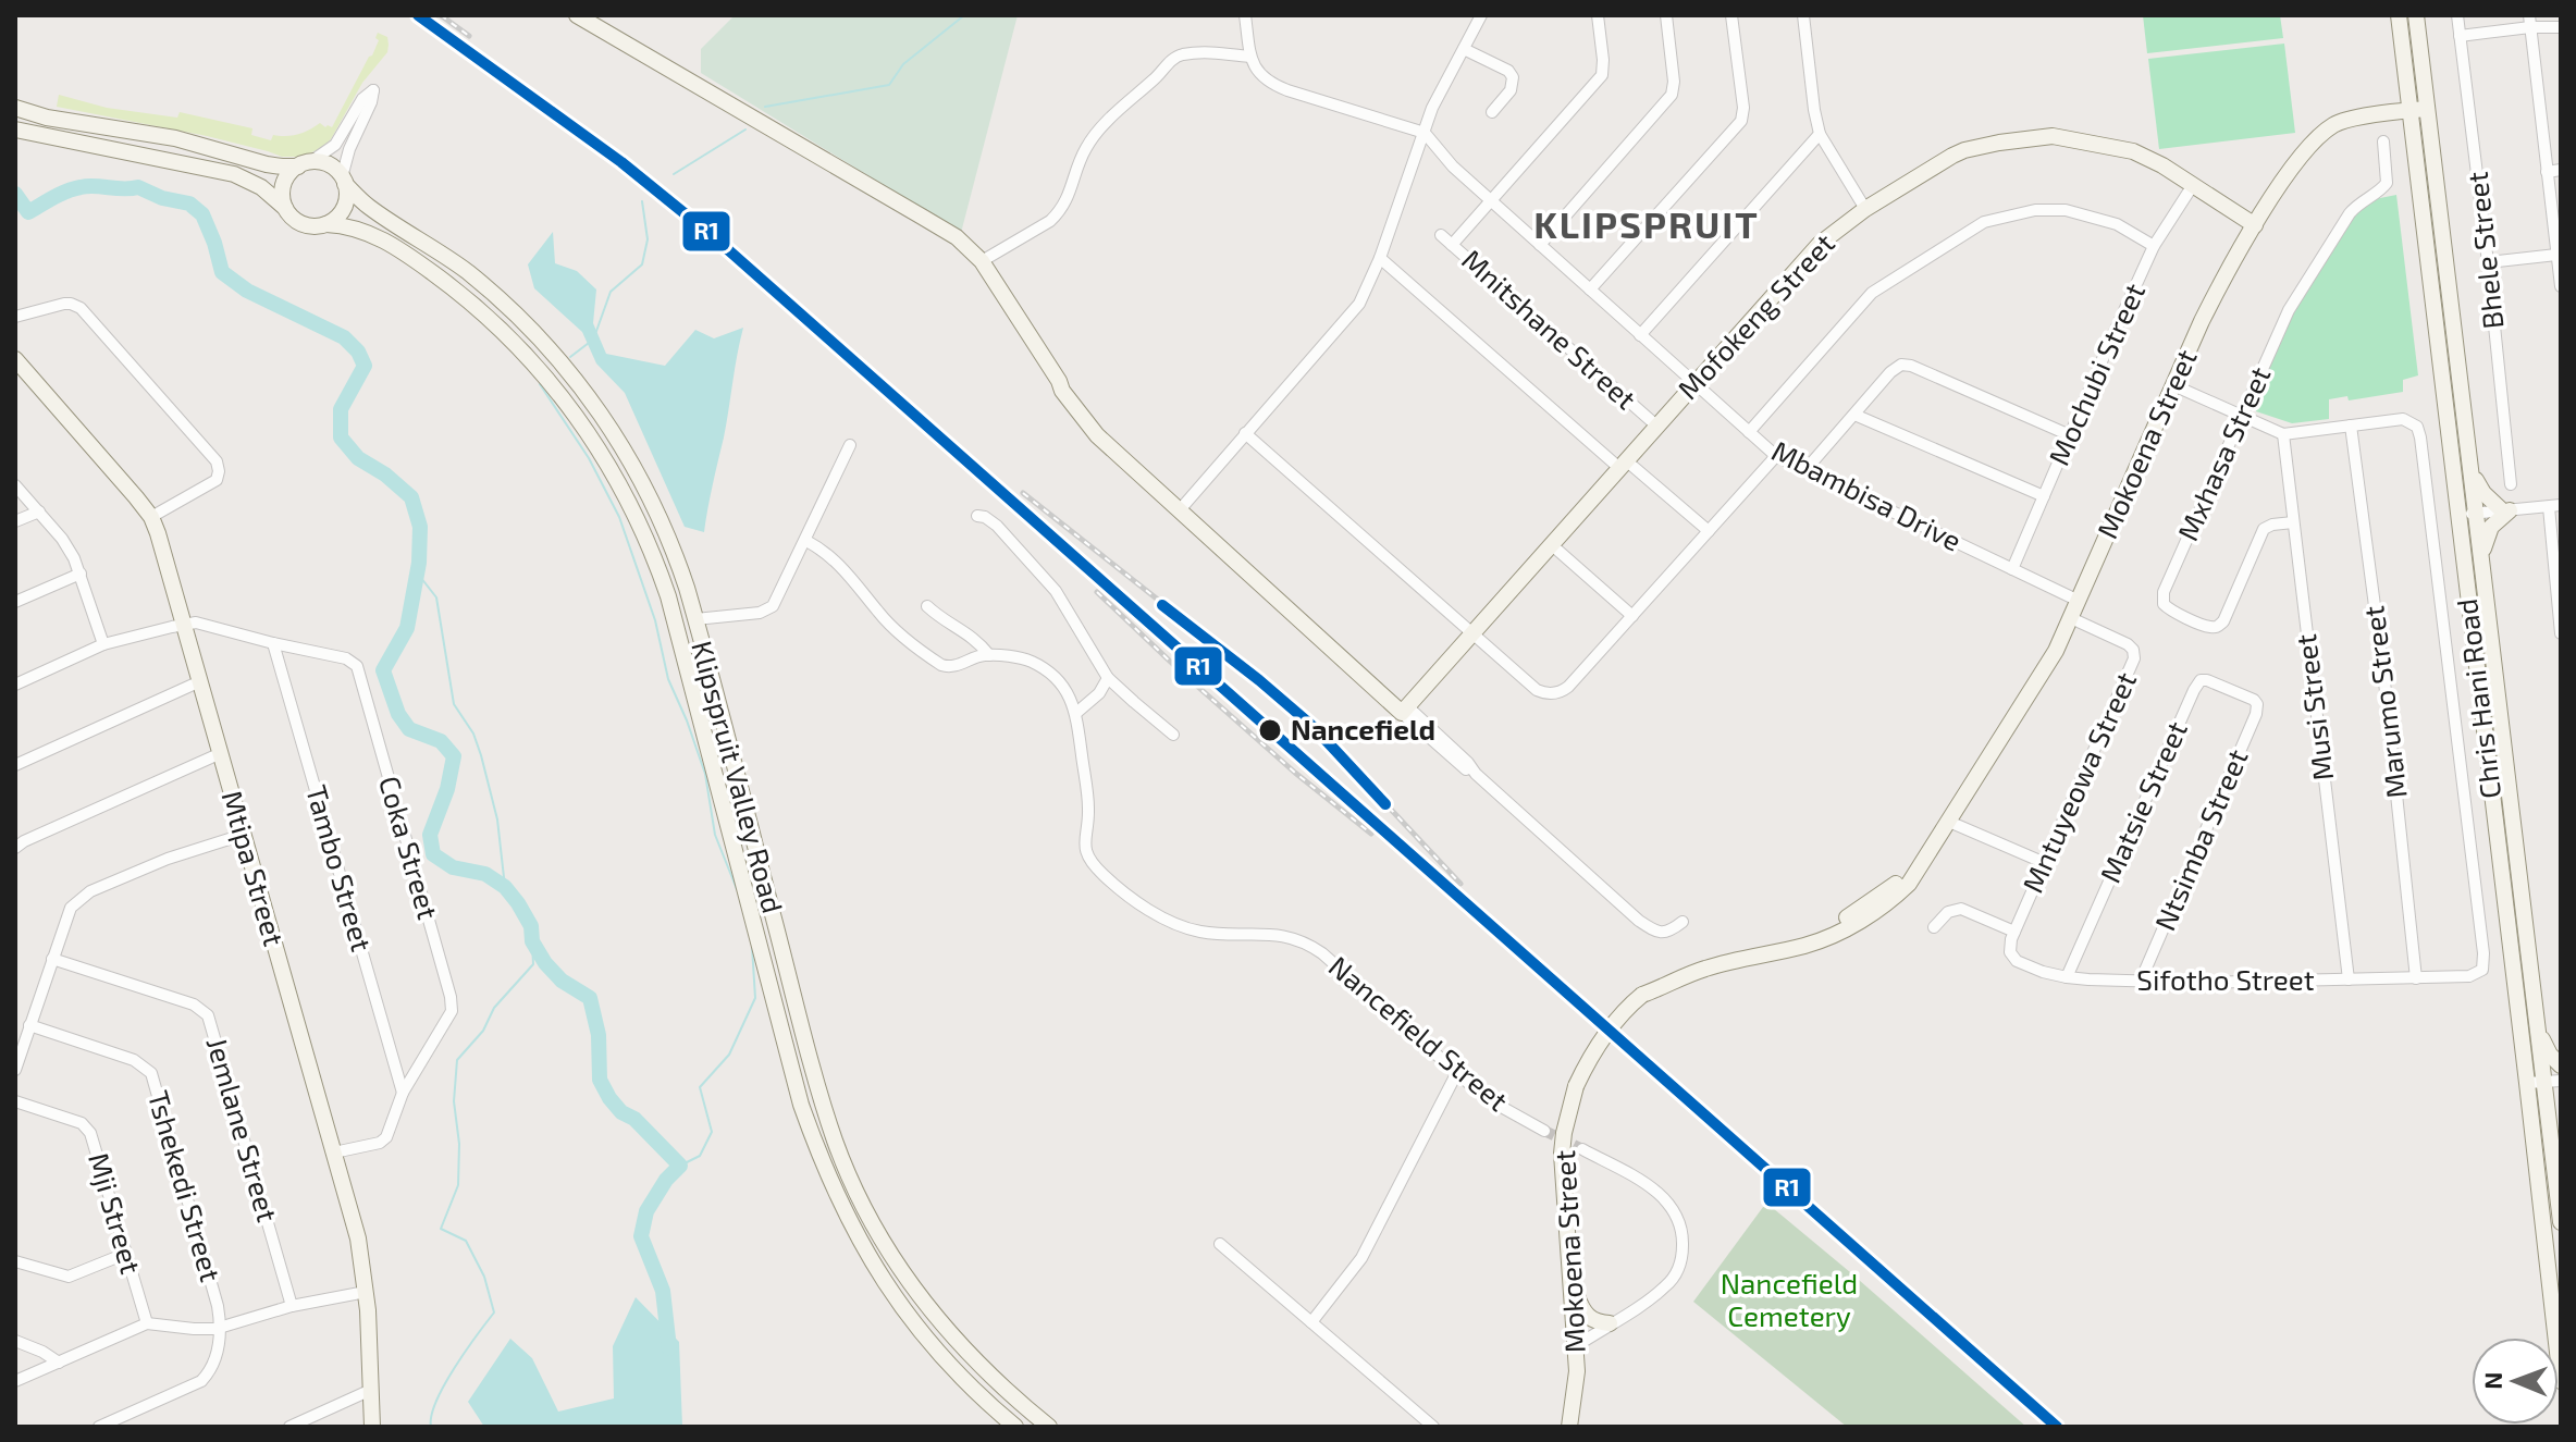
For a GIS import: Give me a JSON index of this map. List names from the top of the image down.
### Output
{
  "streets": {
    "main road": [
      "Mofokeng Street",
      "Mokoena Street",
      "Chris Hani Road",
      "Klipspruit Valley Road",
      "Mtipa Street"
    ],
    "street": [
      "Bhele Street",
      "Mnitshane Street",
      "Mochubi Street",
      "Mxhasa Street",
      "Mbambisa Drive",
      "Marumo Street",
      "Musi Street",
      "Mntuyeowa Street",
      "Matsie Street",
      "Ntsimba Street",
      "Coka Street",
      "Tambo Street",
      "Sifotho Street",
      "Nancefield Street",
      "Jemlane Street",
      "Tshekedi Street",
      "Mji Street"
    ]
  },
  "crossings": [
    ["Mofokeng Street", "Mnitshane Street"],
    ["Mofokeng Street", "Mochubi Street"],
    ["Mofokeng Street", "Mokoena Street"],
    ["Mofokeng Street", "Mbambisa Drive"],
    ["Mochubi Street", "Mbambisa Drive"],
    ["Mokoena Street", "Mbambisa Drive"],
    ["Mokoena Street", "Chris Hani Road"],
    ["Mokoena Street", "Mntuyeowa Street"],
    ["Mxhasa Street", "Musi Street"],
    ["Marumo Street", "Sifotho Street"],
    ["Musi Street", "Sifotho Street"],
    ["Mntuyeowa Street", "Sifotho Street"],
    ["Matsie Street", "Ntsimba Street"],
    ["Matsie Street", "Sifotho Street"],
    ["Ntsimba Street", "Sifotho Street"],
    ["Coka Street", "Mtipa Street"],
    ["Coka Street", "Tambo Street"]
  ],
  "districts": ["KLIPSPRUIT"],
  "parks": ["Nancefield Cemetery"],
  "places": ["Nancefield"],
  "lines": ["transit line R1"],
  "north": "left"
}
